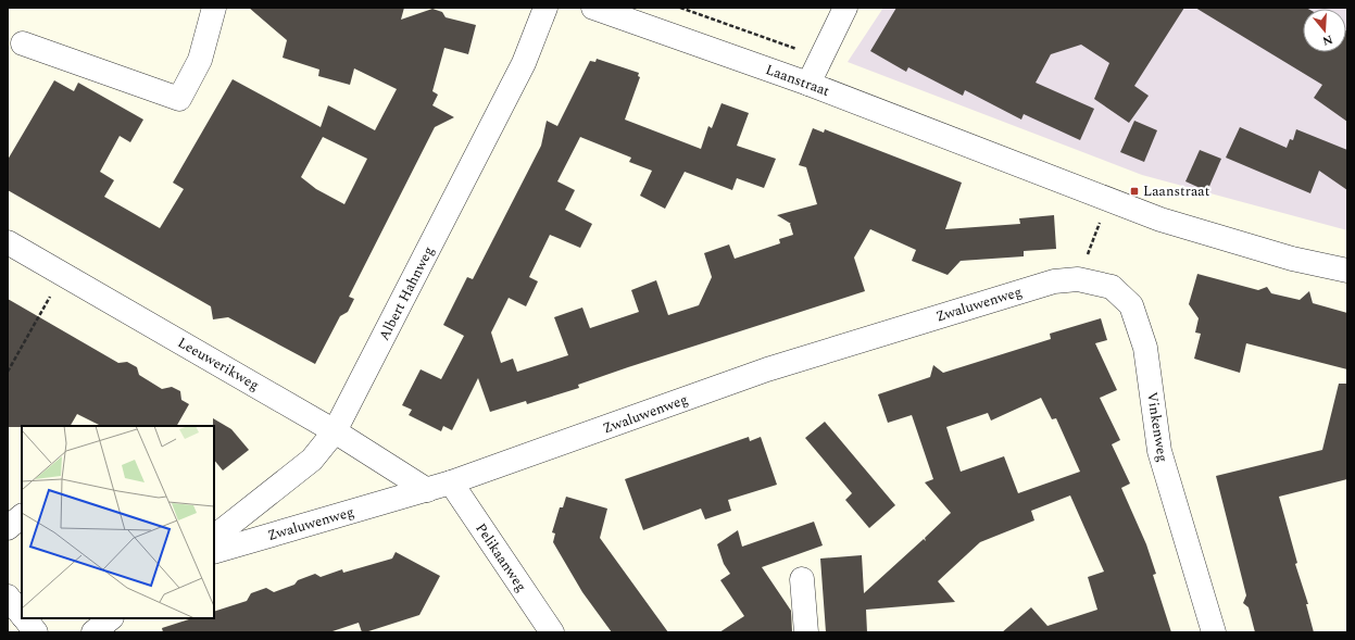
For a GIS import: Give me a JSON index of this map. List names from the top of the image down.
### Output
{
  "streets": {
    "street": [
      "Laanstraat",
      "Albert Hahnweg",
      "Zwaluwenweg",
      "Leeuwerikweg",
      "Vinkenweg",
      "Pelikaanweg"
    ]
  },
  "crossings": [
    ["Albert Hahnweg", "Leeuwerikweg"],
    ["Zwaluwenweg", "Leeuwerikweg"],
    ["Zwaluwenweg", "Vinkenweg"],
    ["Zwaluwenweg", "Pelikaanweg"]
  ],
  "places": {
    "transit": ["Laanstraat"]
  },
  "north": "bottom"
}
